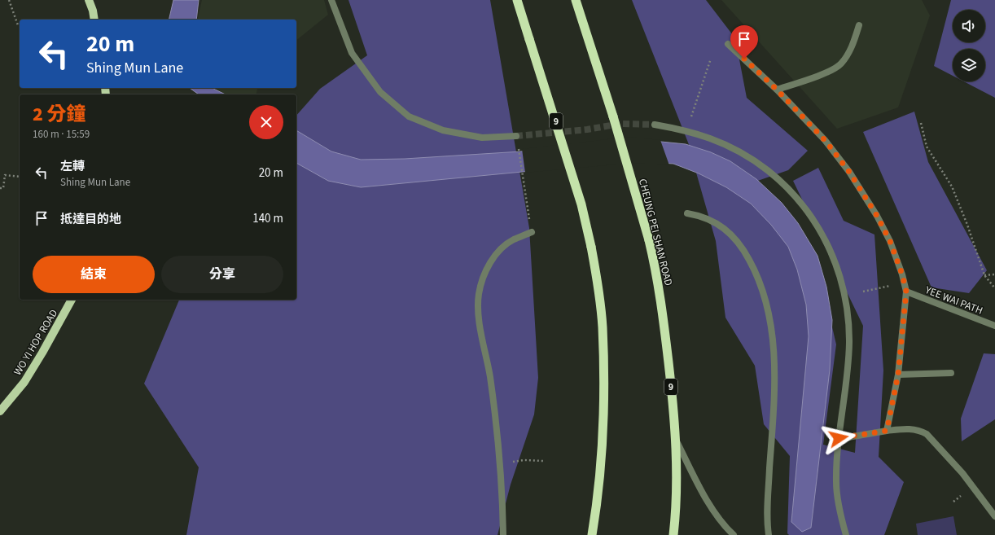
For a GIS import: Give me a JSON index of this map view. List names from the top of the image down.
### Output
{
  "streets": {
    "highway": ["9", "CHEUNG PEI SHAN ROAD"],
    "main road": ["WO YI HOP ROAD"],
    "street": ["YEE WAI PATH"]
  },
  "page": {
    "turn": ["20 m", "Shing Mun Lane"],
    "heading": ["2 分鐘", "160 m · 15:59"],
    "list": [
      {
        "name": "左轉",
        "note": "Shing Mun Lane",
        "value": "20 m"
      },
      {
        "name": "抵達目的地",
        "value": "140 m"
      }
    ],
    "buttons": ["結束", "分享"]
  }
}
